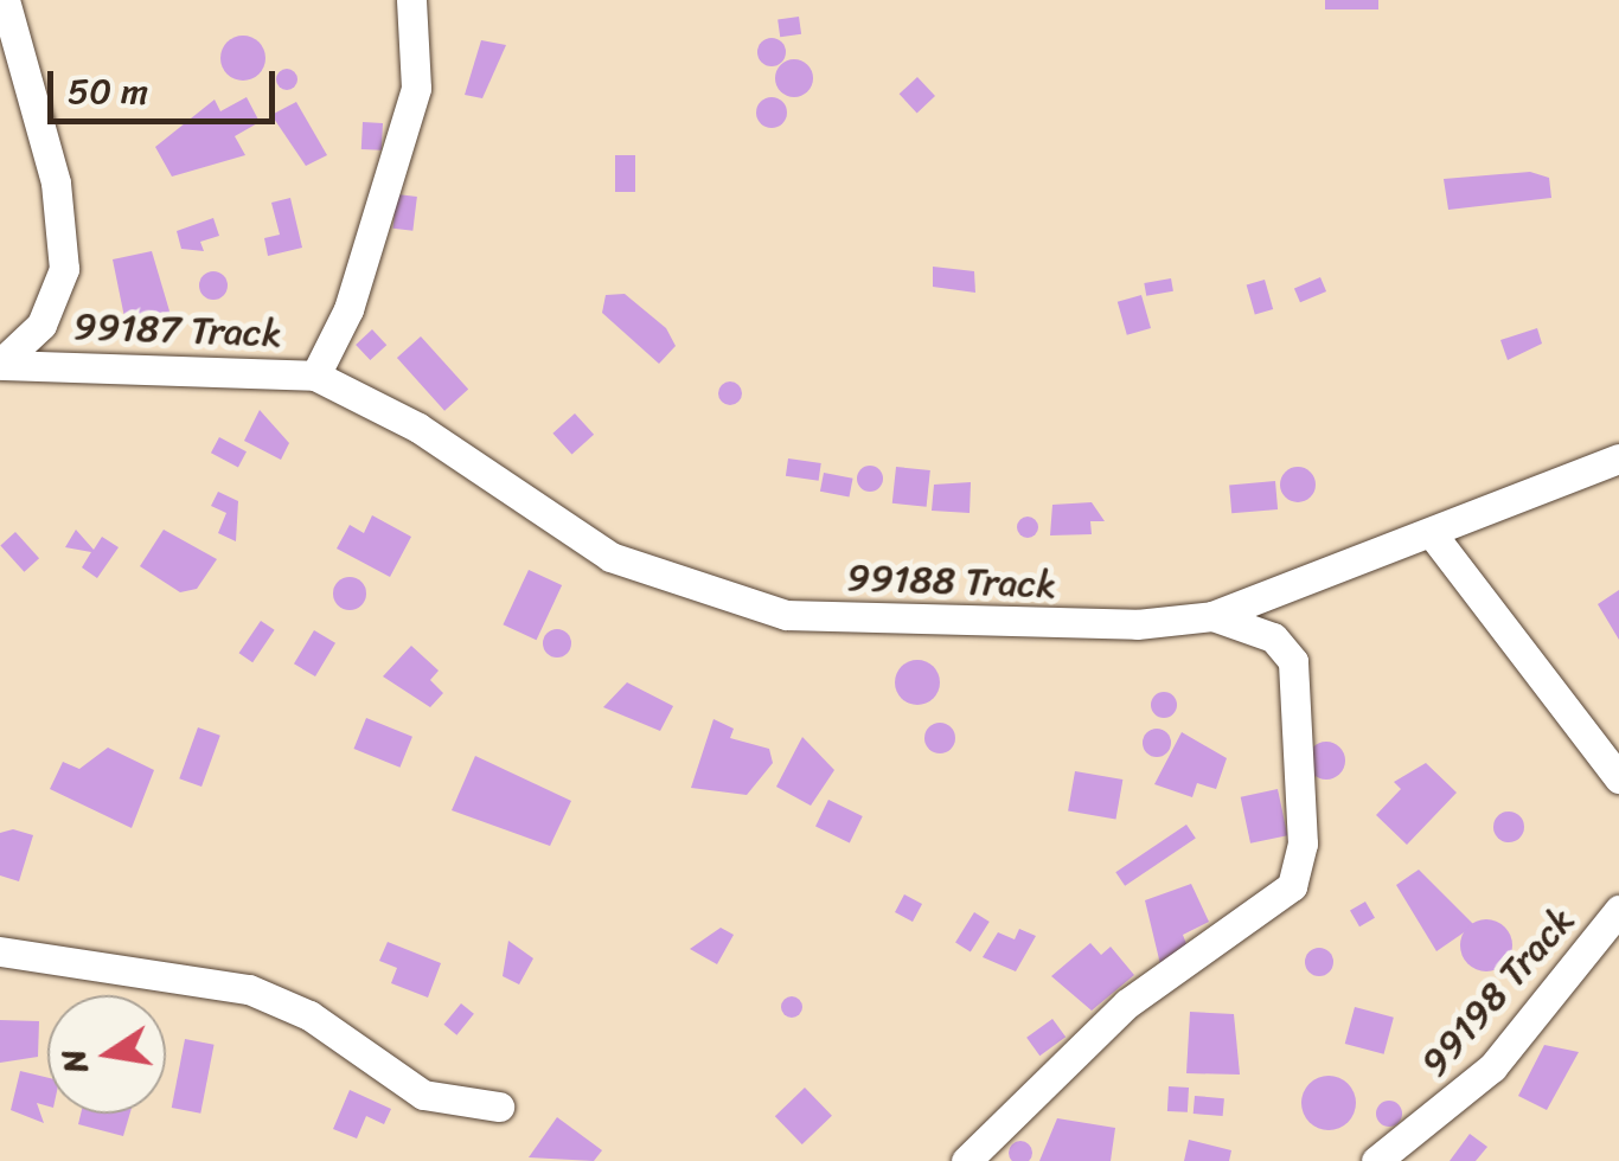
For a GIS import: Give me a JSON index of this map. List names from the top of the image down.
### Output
{
  "streets": {
    "street": ["99187 Track", "99188 Track", "99198 Track"]
  },
  "crossings": [
    ["99187 Track", "99188 Track"]
  ],
  "scale_bar": "50 m",
  "north": "left"
}
